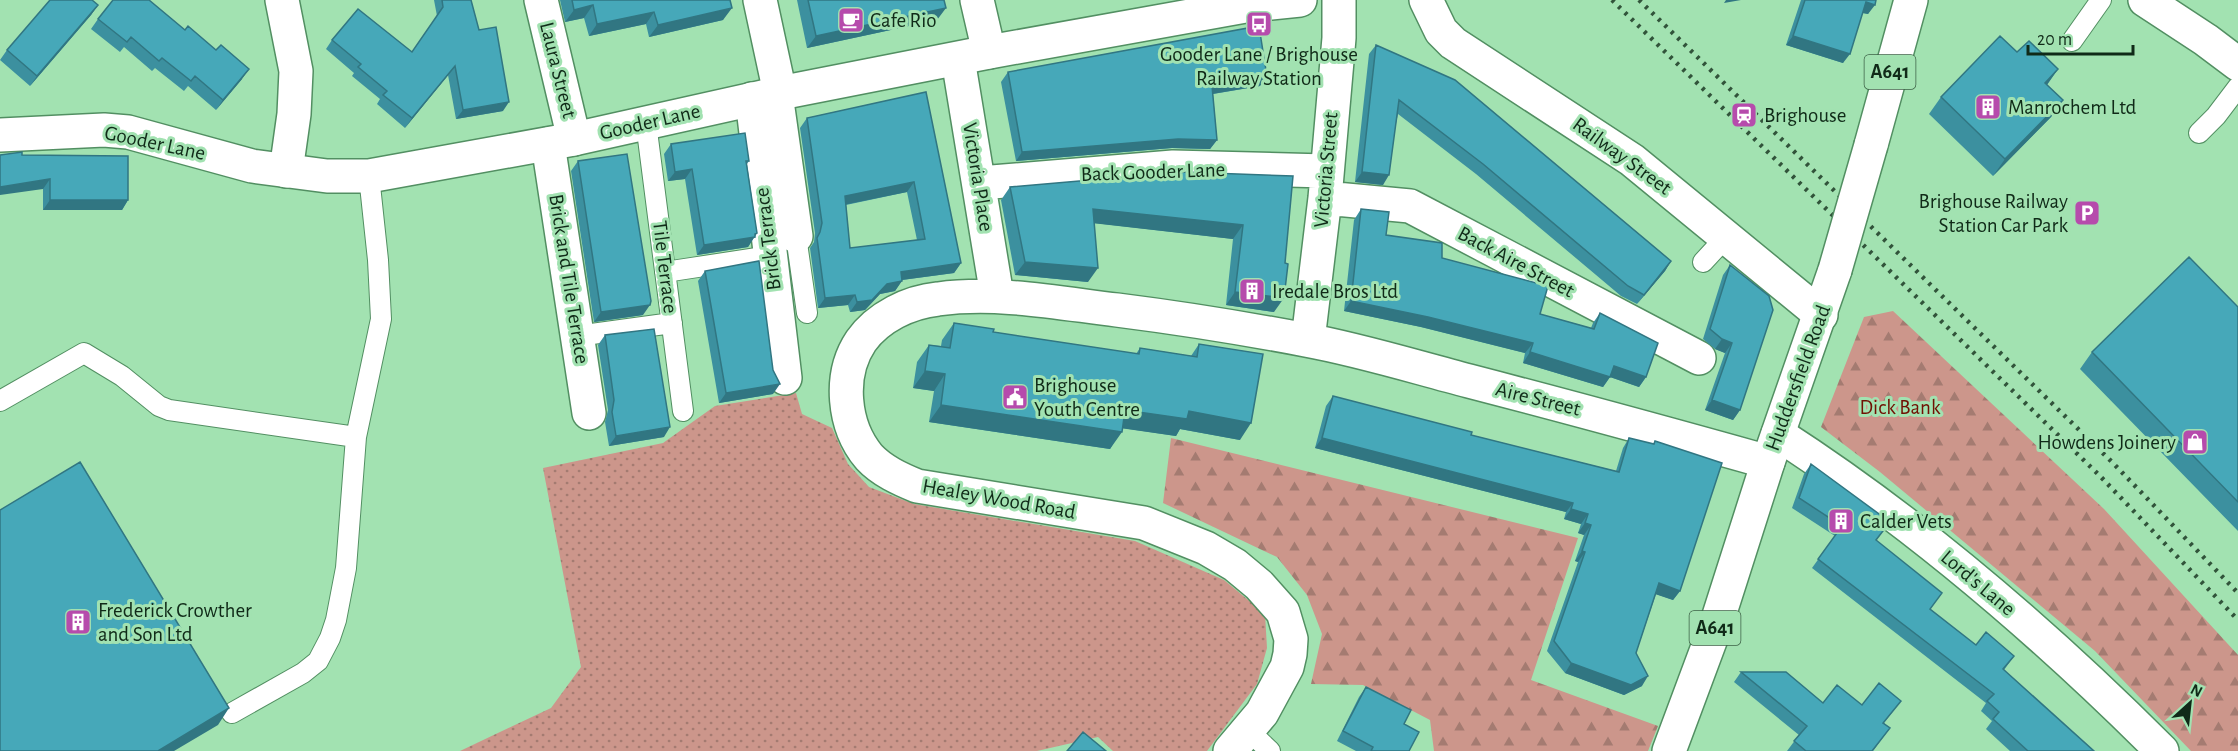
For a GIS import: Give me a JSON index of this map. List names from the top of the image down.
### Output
{
  "streets": {
    "street": [
      "Laura Street",
      "A641",
      "Gooder Lane",
      "Railway Street",
      "Victoria Street",
      "Back Gooder Lane",
      "Victoria Place",
      "Brick Terrace",
      "Back Aire Street",
      "Brick and Tile Terrace",
      "Huddersfield Road",
      "Aire Street",
      "Healey Wood Road",
      "Lord's Lane"
    ],
    "lane": ["Tile Terrace"]
  },
  "crossings": [
    ["Laura Street", "Gooder Lane"],
    ["Laura Street", "Brick and Tile Terrace"],
    ["Gooder Lane", "Victoria Place"],
    ["Gooder Lane", "Brick Terrace"],
    ["Gooder Lane", "Tile Terrace"],
    ["Gooder Lane", "Brick and Tile Terrace"],
    ["Railway Street", "Huddersfield Road"],
    ["Victoria Street", "Back Gooder Lane"],
    ["Victoria Street", "Back Aire Street"],
    ["Victoria Street", "Aire Street"],
    ["Victoria Street", "Healey Wood Road"],
    ["Back Gooder Lane", "Victoria Place"],
    ["Back Gooder Lane", "Back Aire Street"],
    ["Victoria Place", "Healey Wood Road"],
    ["Huddersfield Road", "Aire Street"],
    ["Huddersfield Road", "Lord's Lane"],
    ["Aire Street", "Healey Wood Road"],
    ["Aire Street", "Lord's Lane"]
  ],
  "parks": ["Dick Bank"],
  "places": {
    "cafe": ["Cafe Rio"],
    "bus stop": ["Gooder Lane / Brighouse Railway Station"],
    "building": [
      "Manrochem Ltd",
      "Iredale Bros Ltd",
      "Calder Vets",
      "Frederick Crowther and Son Ltd"
    ],
    "station": ["Brighouse"],
    "parking": ["Brighouse Railway Station Car Park"],
    "public building": ["Brighouse Youth Centre"],
    "shop": ["Howdens Joinery"]
  },
  "scale_bar": "20 m",
  "north": "top right"
}
